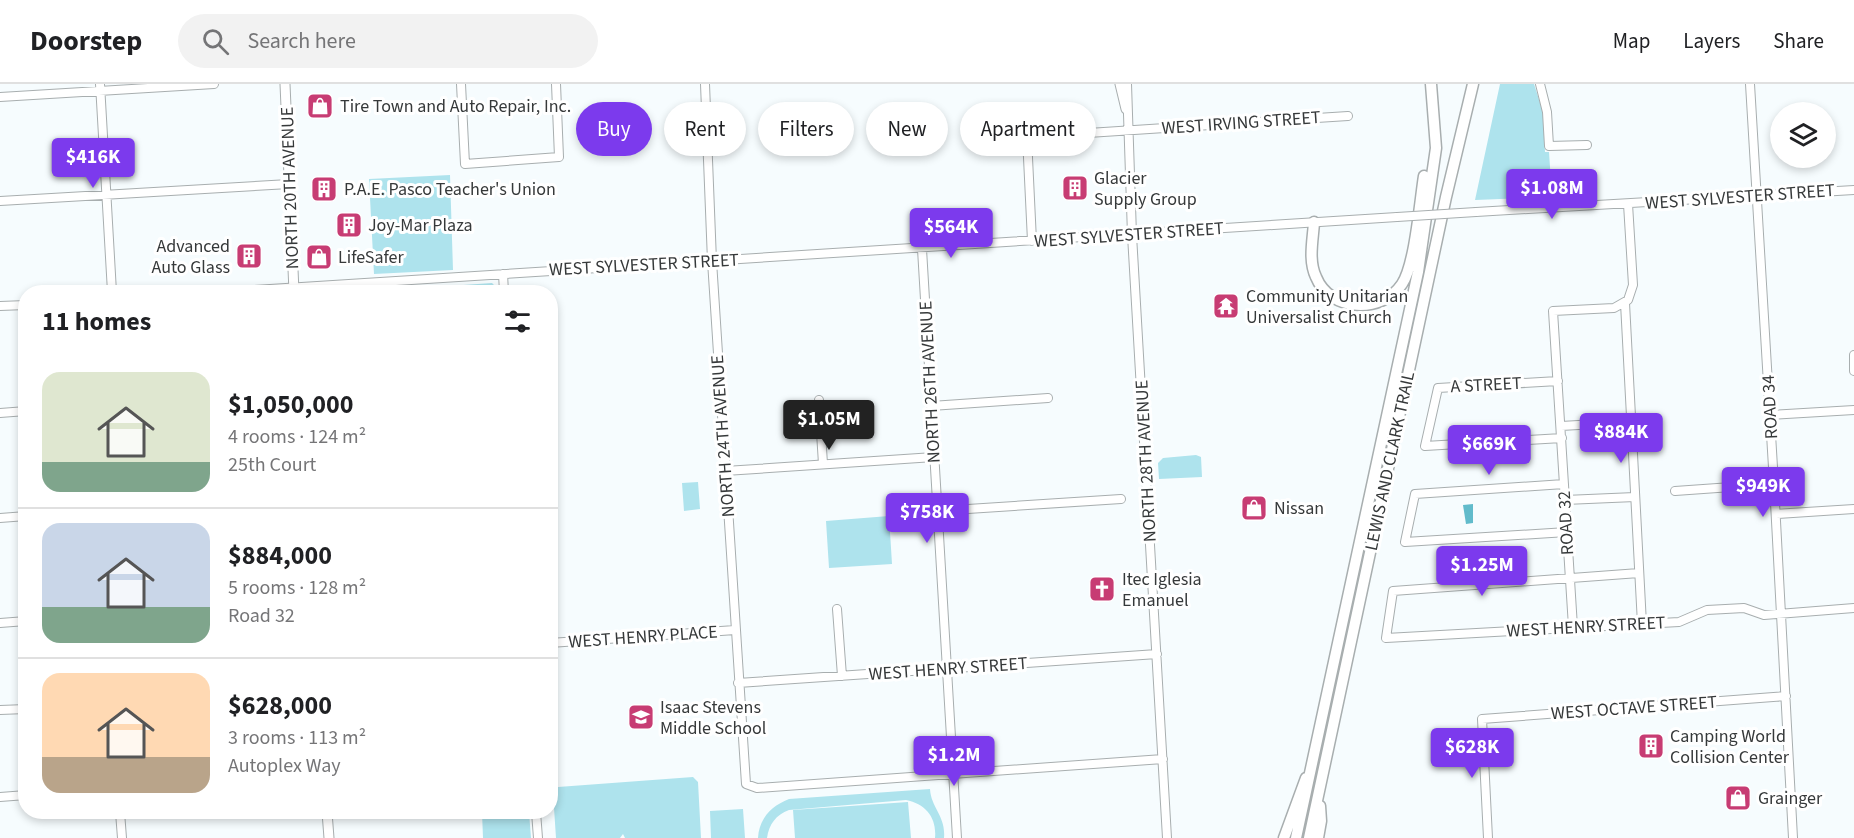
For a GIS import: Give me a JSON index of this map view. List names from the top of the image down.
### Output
{
  "streets": {
    "highway": ["LEWIS AND CLARK TRAIL"],
    "main road": ["NORTH 20TH AVENUE"],
    "street": [
      "WEST IRVING STREET",
      "WEST SYLVESTER STREET",
      "NORTH 26TH AVENUE",
      "A STREET",
      "ROAD 34",
      "NORTH 24TH AVENUE",
      "NORTH 28TH AVENUE",
      "ROAD 32",
      "WEST HENRY STREET",
      "WEST HENRY PLACE",
      "WEST OCTAVE STREET"
    ]
  },
  "crossings": [
    ["WEST IRVING STREET", "WEST SYLVESTER STREET"],
    ["WEST IRVING STREET", "NORTH 28TH AVENUE"],
    ["WEST SYLVESTER STREET", "NORTH 26TH AVENUE"],
    ["WEST SYLVESTER STREET", "ROAD 34"],
    ["WEST SYLVESTER STREET", "NORTH 24TH AVENUE"],
    ["WEST SYLVESTER STREET", "NORTH 28TH AVENUE"],
    ["NORTH 26TH AVENUE", "NORTH 24TH AVENUE"],
    ["NORTH 26TH AVENUE", "WEST HENRY STREET"],
    ["A STREET", "ROAD 32"],
    ["ROAD 34", "WEST HENRY STREET"],
    ["ROAD 34", "WEST OCTAVE STREET"],
    ["NORTH 24TH AVENUE", "WEST HENRY STREET"],
    ["NORTH 24TH AVENUE", "WEST HENRY PLACE"],
    ["NORTH 28TH AVENUE", "WEST HENRY STREET"],
    ["ROAD 32", "WEST HENRY STREET"]
  ],
  "places": {
    "shop": [
      "Tire Town and Auto Repair, Inc.",
      "LifeSafer",
      "Nissan",
      "Grainger"
    ],
    "building": [
      "Glacier Supply Group",
      "P.A.E. Pasco Teacher's Union",
      "Joy-Mar Plaza",
      "Advanced Auto Glass",
      "Camping World Collision Center"
    ],
    "temple": ["Community Unitarian Universalist Church"],
    "church": ["Itec Iglesia Emanuel"],
    "school or university": ["Isaac Stevens Middle School"]
  },
  "page": {
    "header": "Doorstep",
    "search": "Search here",
    "nav": ["Map", "Layers", "Share"],
    "chip": [
      "Buy",
      "Rent",
      "Filters",
      "New",
      "Apartment"
    ],
    "price": [
      "$416K",
      "$1.08M",
      "$564K",
      "$1.05M",
      "$884K",
      "$669K",
      "$949K",
      "$758K",
      "$1.25M",
      "$628K",
      "$1.2M"
    ],
    "heading": "11 homes",
    "list": [
      {
        "name": "$1,050,000",
        "note": "4 rooms · 124 m² · 25th Court"
      },
      {
        "name": "$884,000",
        "note": "5 rooms · 128 m² · Road 32"
      },
      {
        "name": "$628,000",
        "note": "3 rooms · 113 m² · Autoplex Way"
      }
    ]
  }
}
